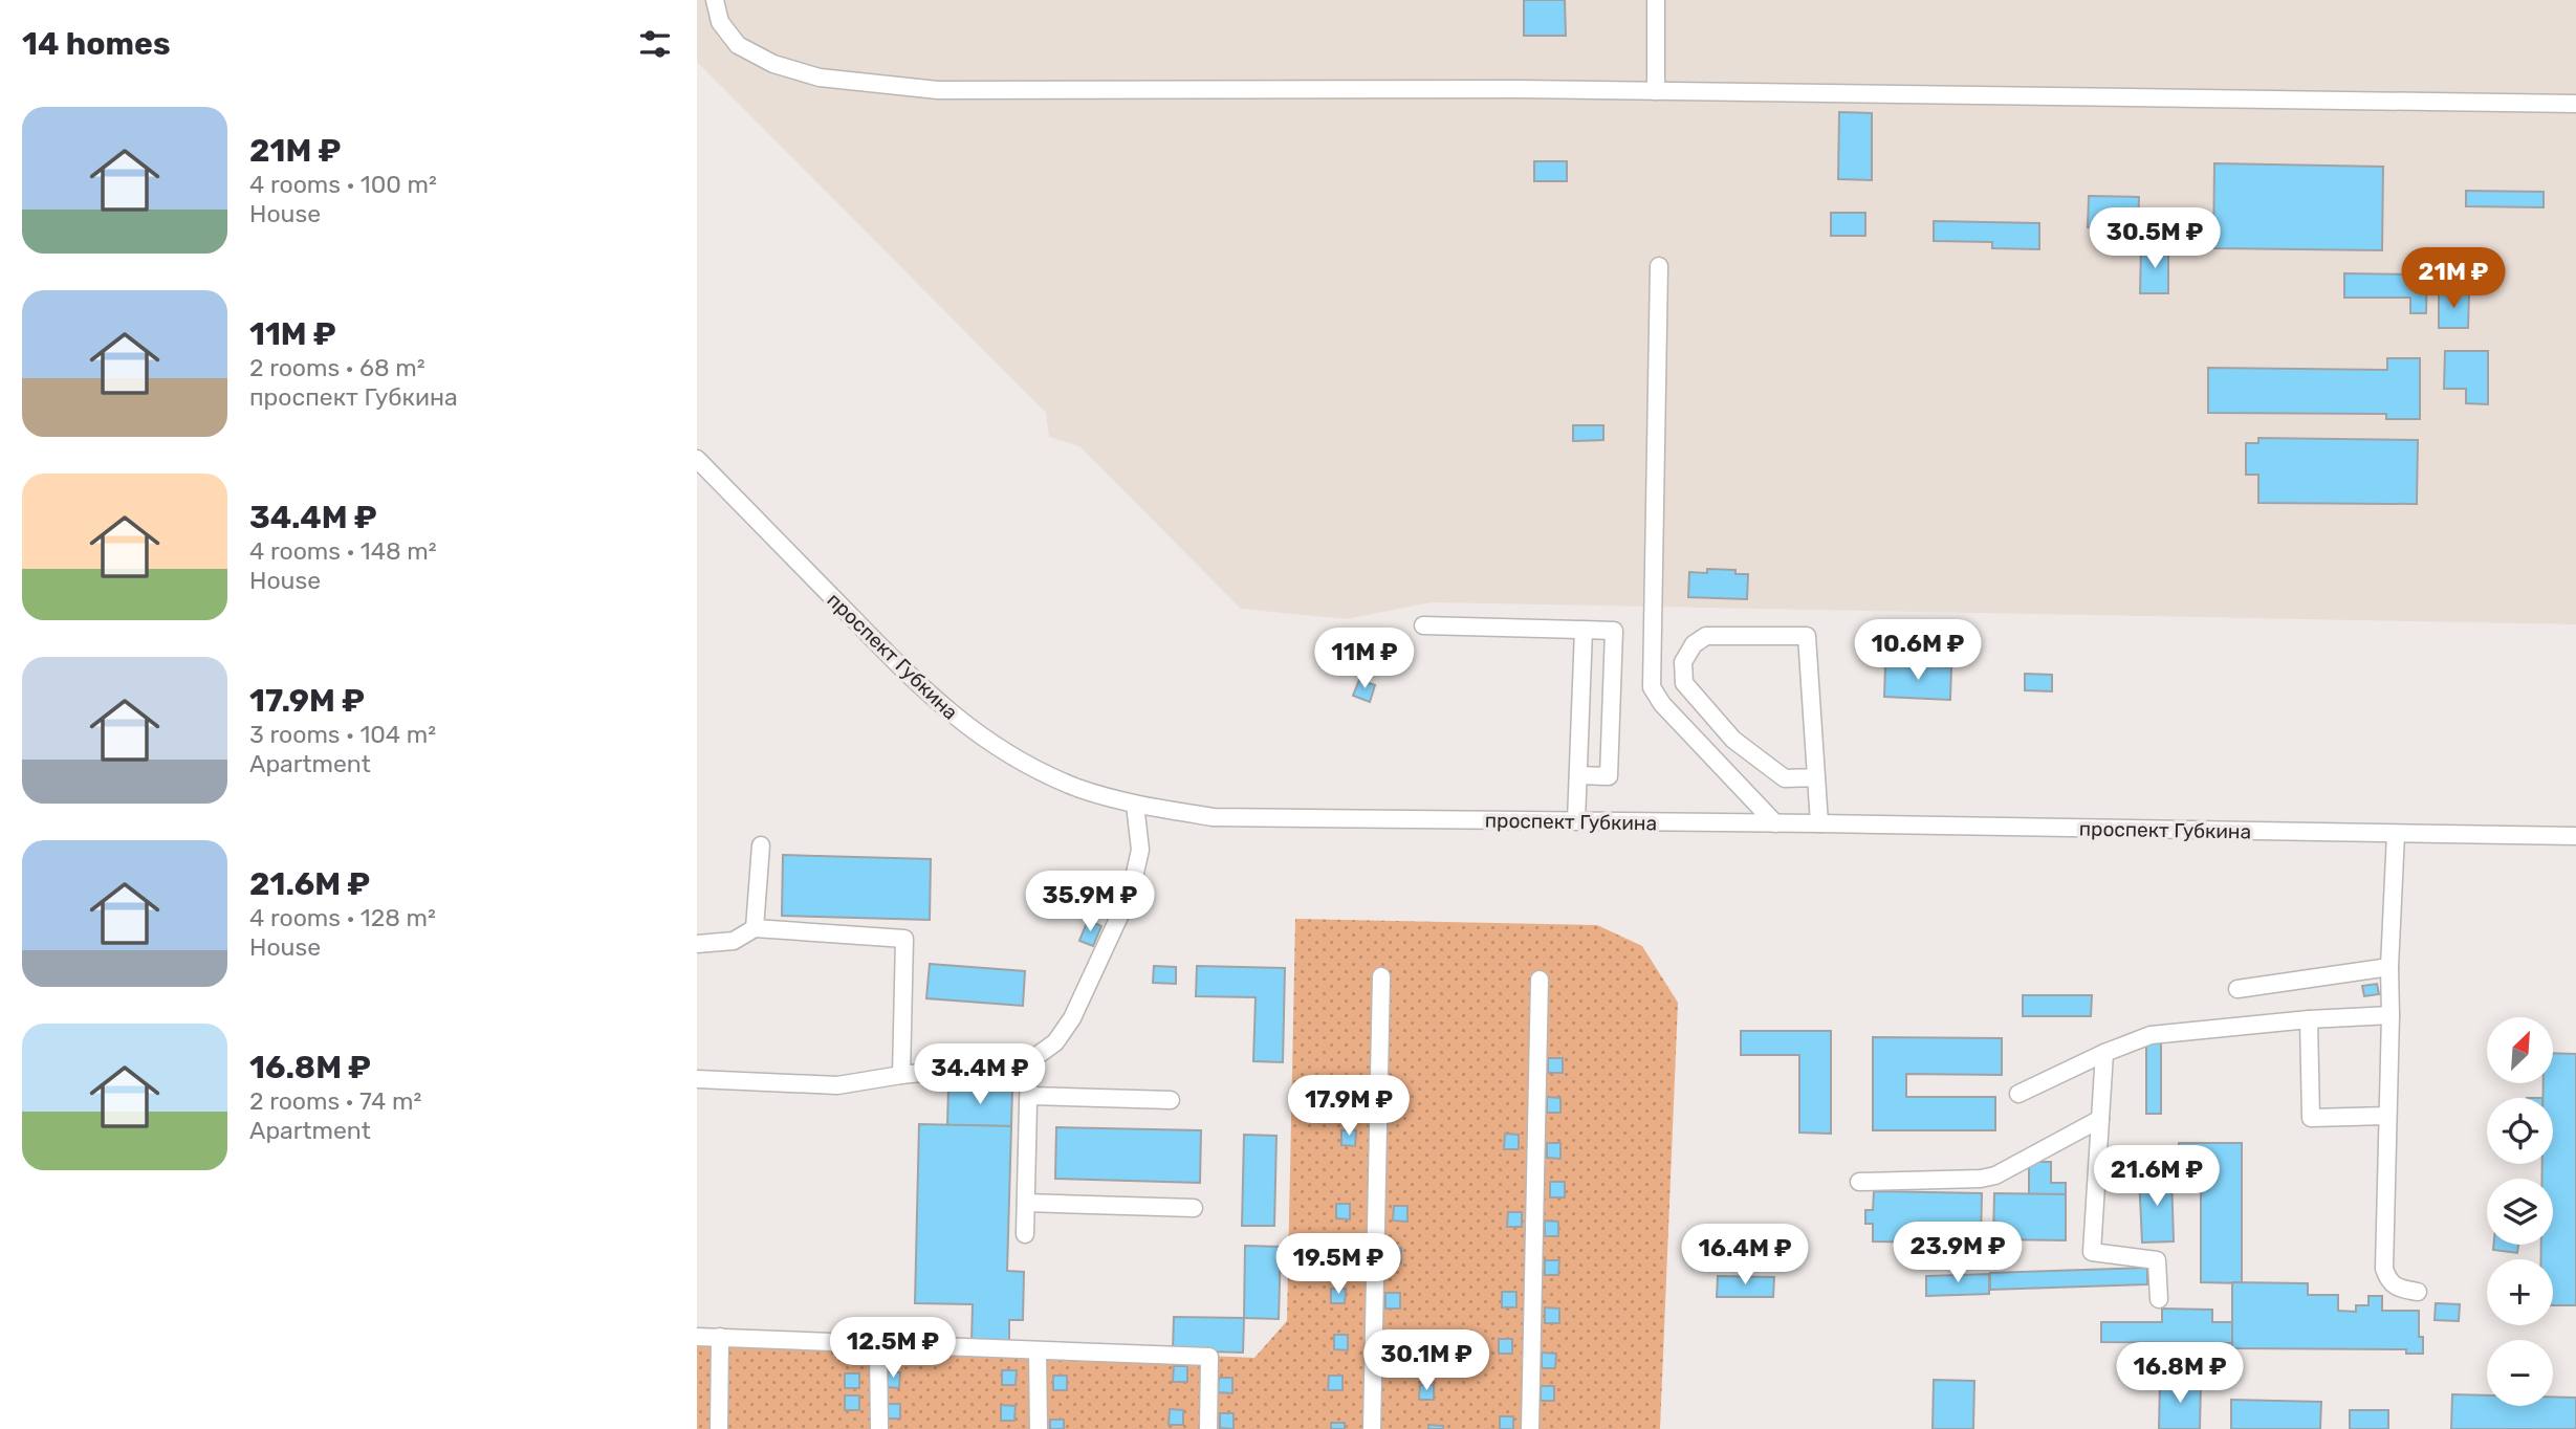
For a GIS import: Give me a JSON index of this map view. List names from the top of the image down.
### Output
{
  "streets": {
    "street": ["проспект Губкина"]
  },
  "north": "top right",
  "page": {
    "heading": "14 homes",
    "list": [
      {
        "name": "21M ₽",
        "note": "4 rooms · 100 m² · House"
      },
      {
        "name": "11M ₽",
        "note": "2 rooms · 68 m² · проспект Губкина"
      },
      {
        "name": "34.4M ₽",
        "note": "4 rooms · 148 m² · House"
      },
      {
        "name": "17.9M ₽",
        "note": "3 rooms · 104 m² · Apartment"
      },
      {
        "name": "21.6M ₽",
        "note": "4 rooms · 128 m² · House"
      },
      {
        "name": "16.8M ₽",
        "note": "2 rooms · 74 m² · Apartment"
      }
    ],
    "price": [
      "30.5M ₽",
      "21M ₽",
      "10.6M ₽",
      "11M ₽",
      "35.9M ₽",
      "34.4M ₽",
      "17.9M ₽",
      "21.6M ₽",
      "23.9M ₽",
      "16.4M ₽",
      "19.5M ₽",
      "12.5M ₽",
      "30.1M ₽",
      "16.8M ₽"
    ],
    "map_buttons": ["+", "−"]
  }
}
